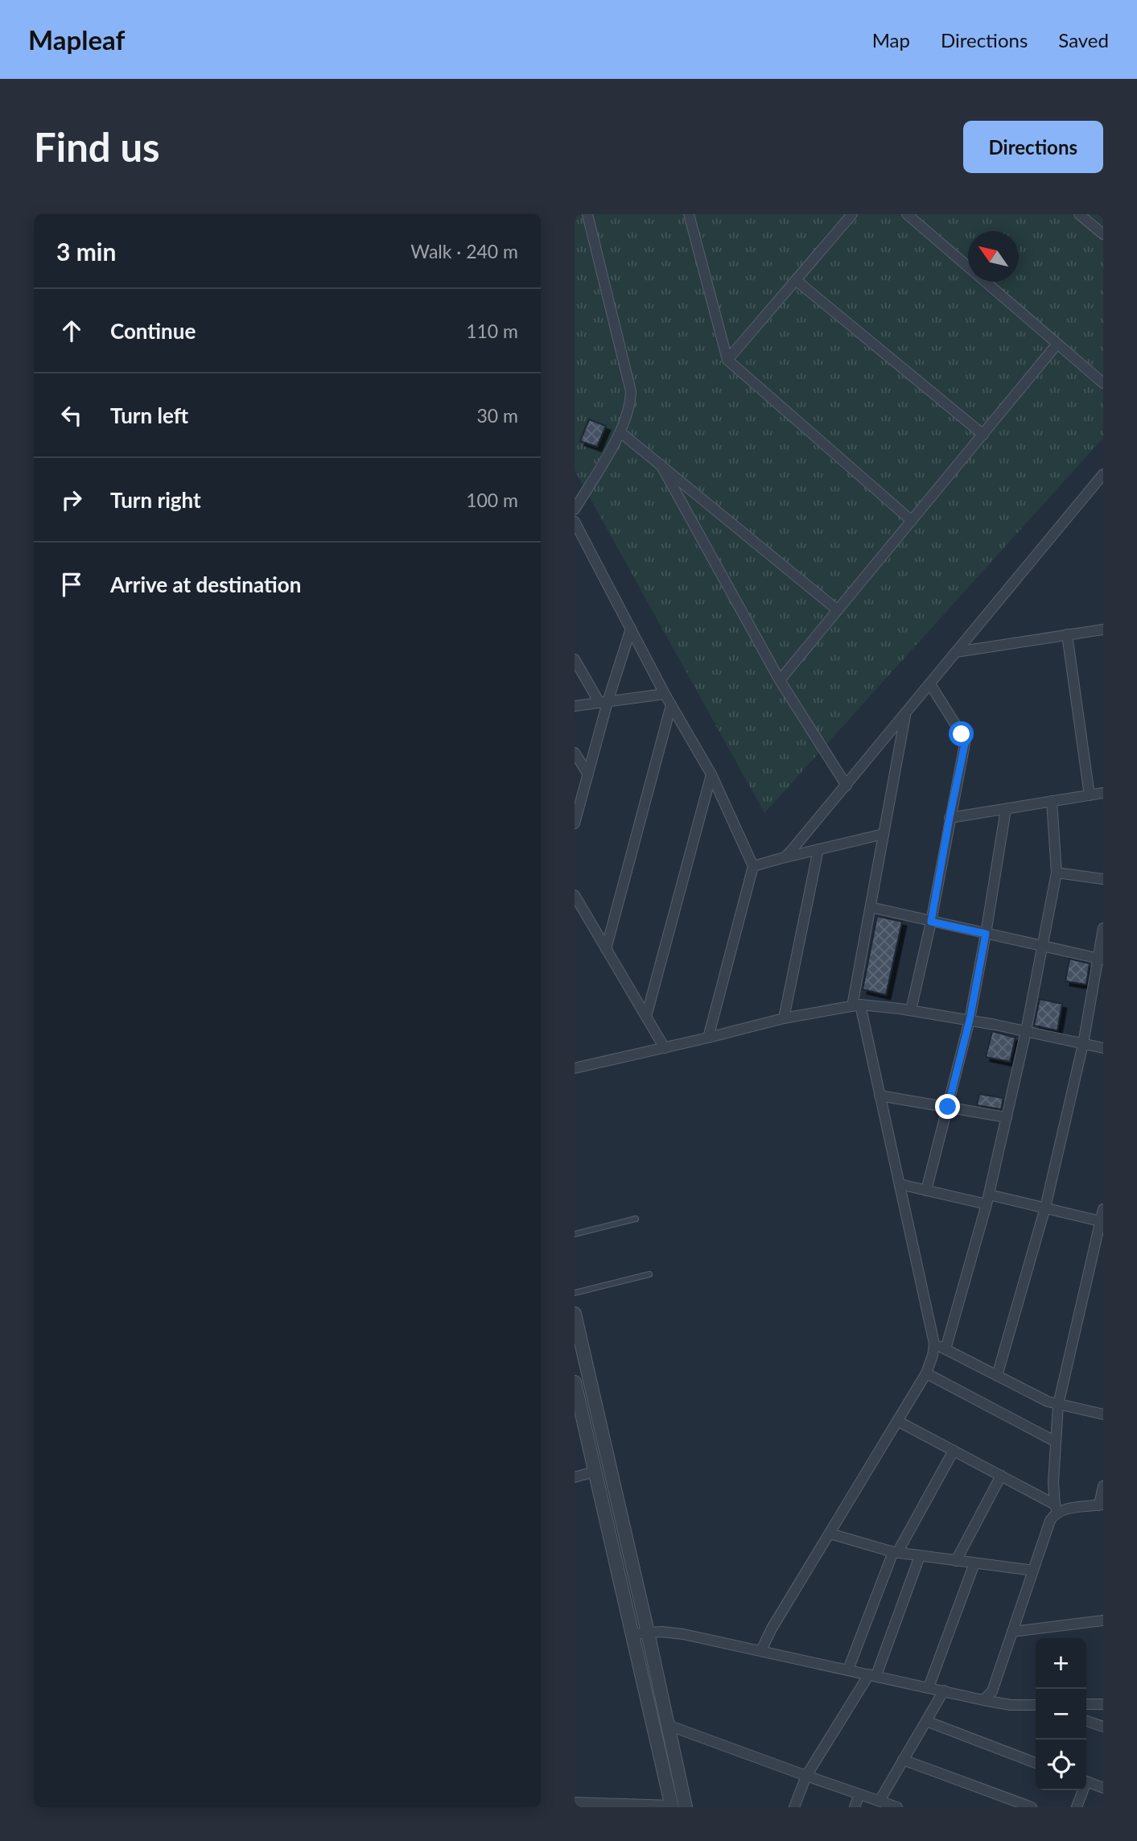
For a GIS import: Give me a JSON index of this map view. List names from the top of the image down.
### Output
{
  "north": "top left",
  "page": {
    "header": "Mapleaf",
    "nav": ["Map", "Directions", "Saved"],
    "buttons": "Directions",
    "title": "Find us",
    "heading": ["3 min", "Walk · 240 m"],
    "list": [
      ["Continue", "110 m"],
      ["Turn left", "30 m"],
      ["Turn right", "100 m"],
      "Arrive at destination"
    ],
    "map_buttons": ["+", "−"]
  }
}
